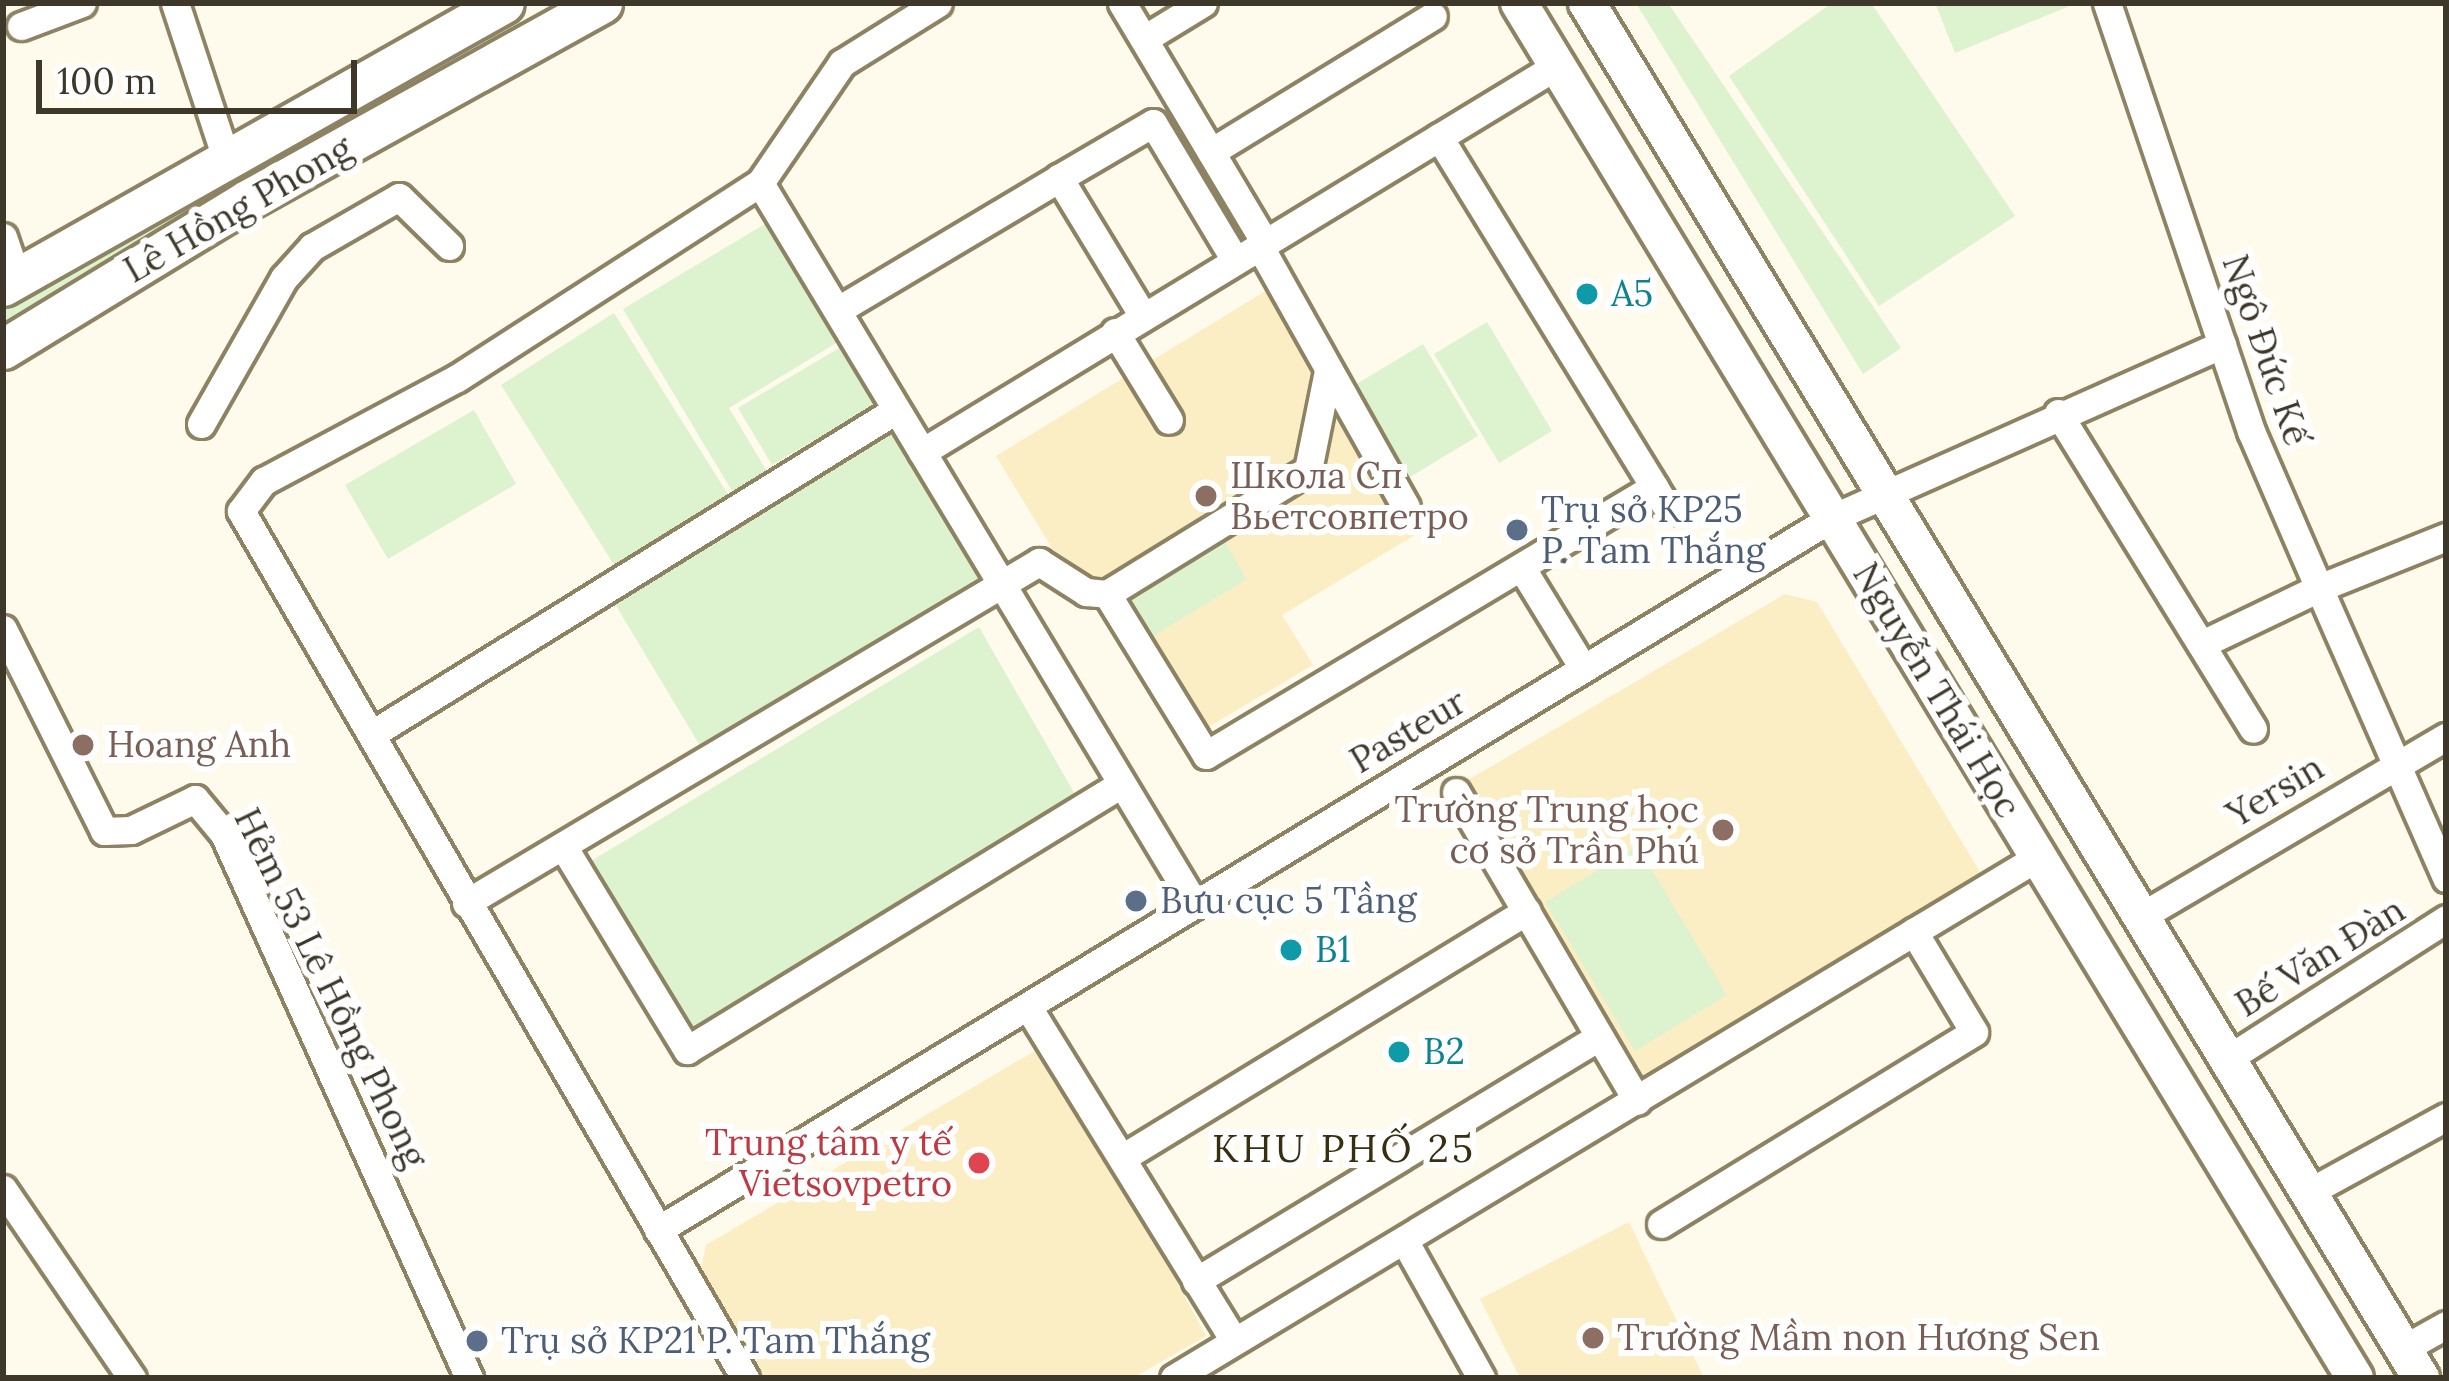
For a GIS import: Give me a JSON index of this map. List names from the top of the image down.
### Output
{
  "streets": {
    "main road": ["Lê Hồng Phong", "Nguyễn Thái Học"],
    "street": [
      "Ngô Đức Kế",
      "Pasteur",
      "Yersin",
      "Bế Văn Đàn",
      "Hẻm 53 Lê Hồng Phong"
    ]
  },
  "crossings": [
    ["Ngô Đức Kế", "Pasteur"],
    ["Ngô Đức Kế", "Yersin"],
    ["Nguyễn Thái Học", "Pasteur"],
    ["Nguyễn Thái Học", "Yersin"],
    ["Nguyễn Thái Học", "Bế Văn Đàn"]
  ],
  "districts": ["KHU PHỐ 25"],
  "places": [
    "A5",
    "Школа Сп Вьетсовпетро",
    "Trụ sở KP25 P. Tam Thắng",
    "Hoang Anh",
    "Trường Trung học cơ sở Trần Phú",
    "Bưu cục 5 Tầng",
    "B1",
    "B2",
    "Trung tâm y tế Vietsovpetro",
    "Trường Mầm non Hương Sen",
    "Trụ sở KP21 P. Tam Thắng"
  ],
  "scale_bar": "100 m"
}
